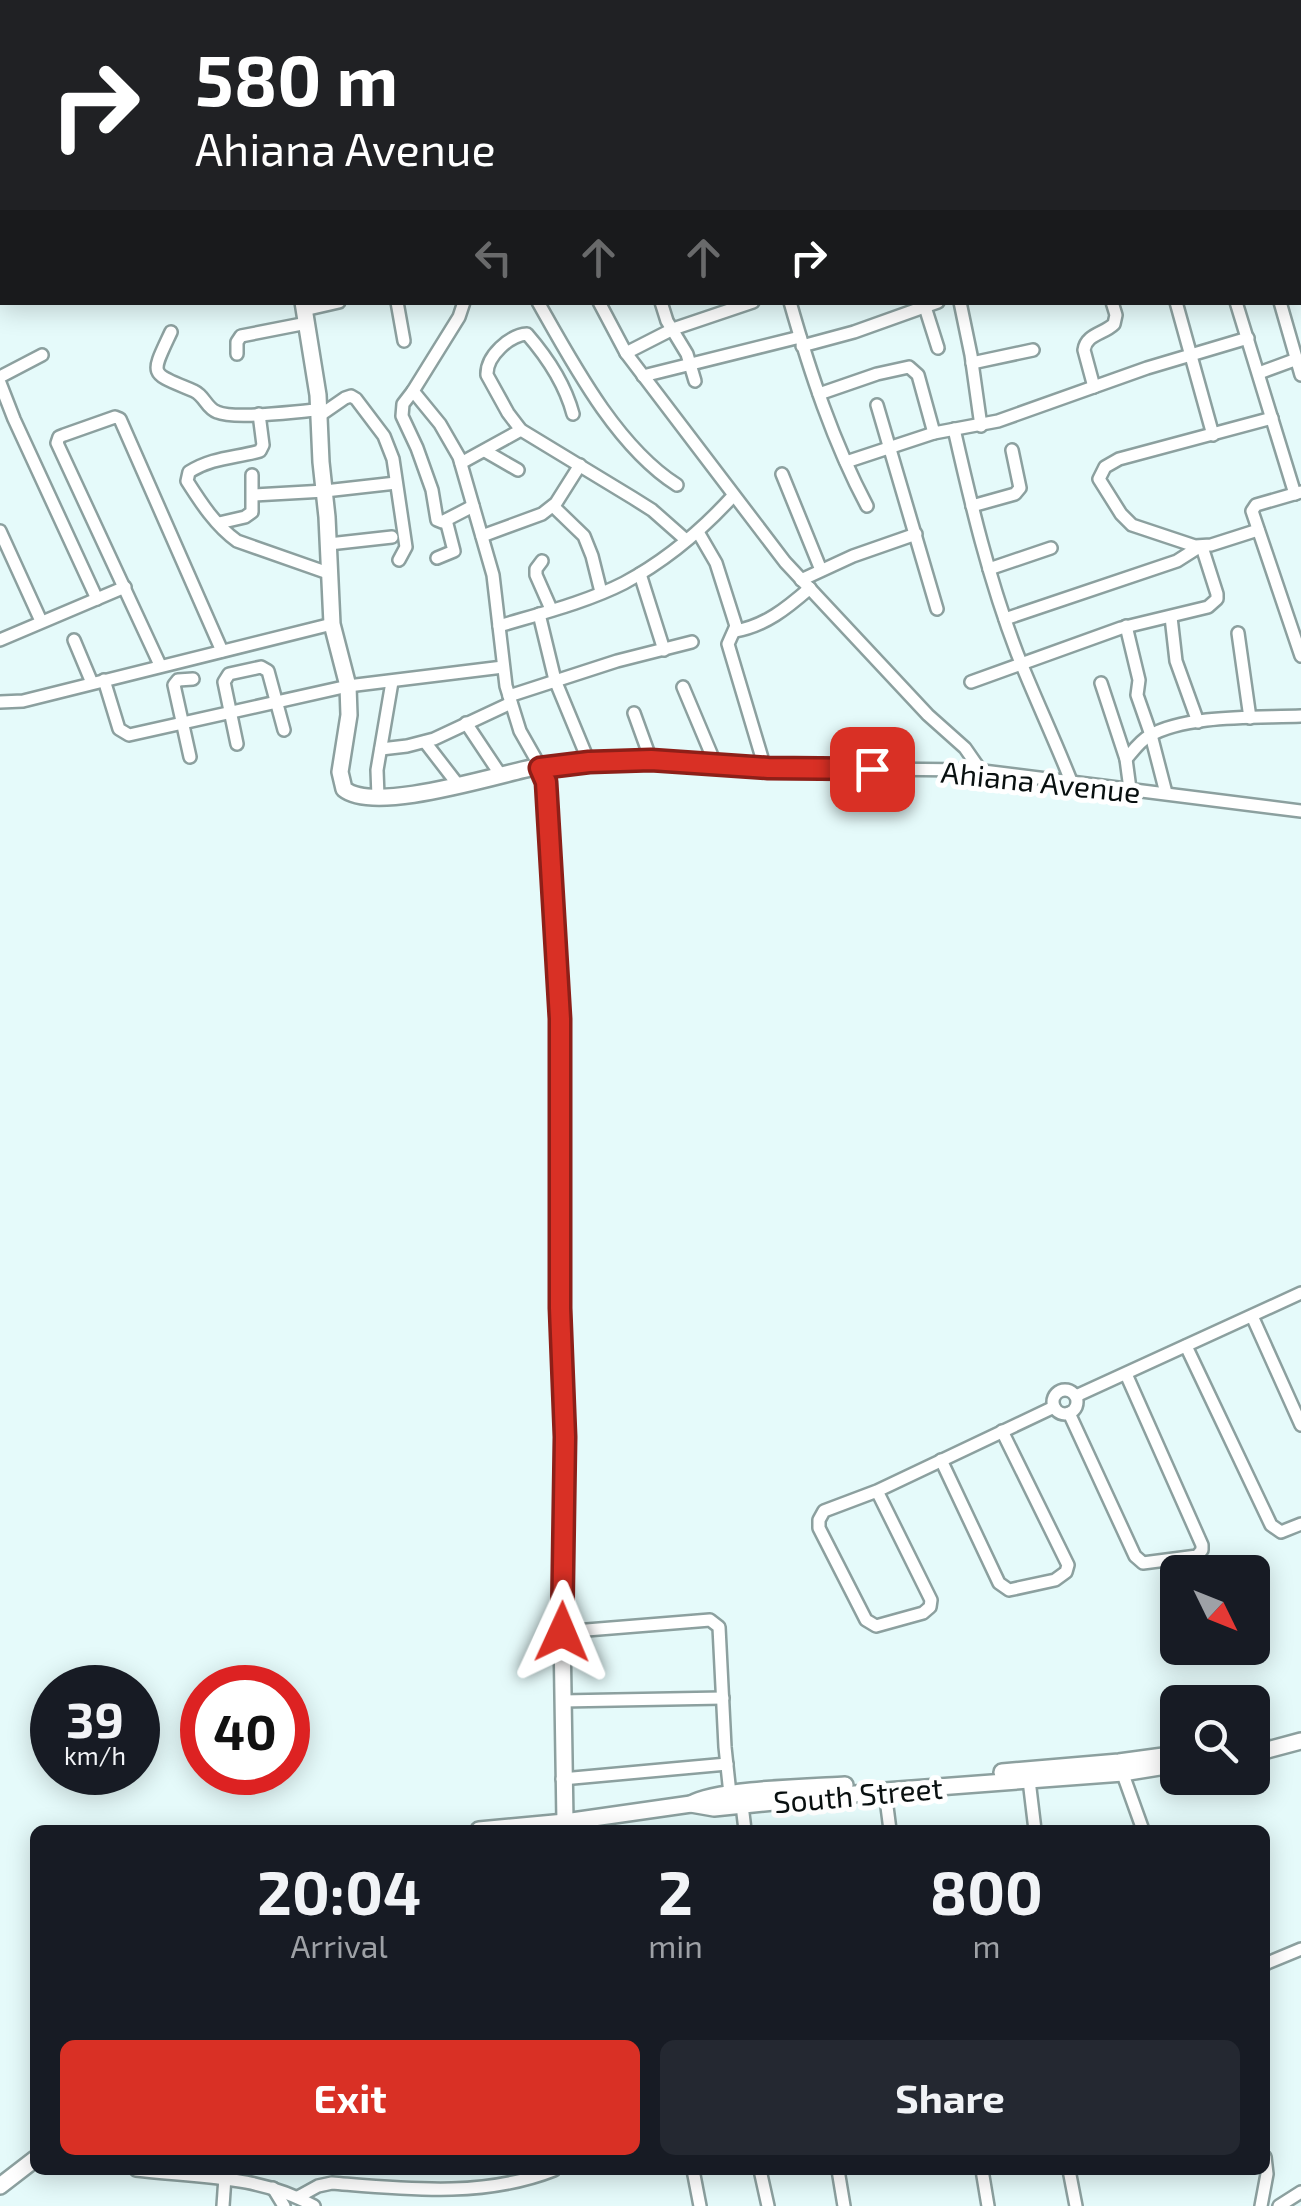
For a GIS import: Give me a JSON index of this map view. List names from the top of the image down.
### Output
{
  "streets": {
    "street": ["Ahiana Avenue", "South Street"]
  },
  "north": "bottom right",
  "page": {
    "turn": ["580 m", "Ahiana Avenue"],
    "speed": "39 km/h",
    "limit": "40",
    "eta": [
      "20:04",
      "Arrival",
      "2",
      "min",
      "800",
      "m"
    ],
    "buttons": ["Exit", "Share"]
  }
}
